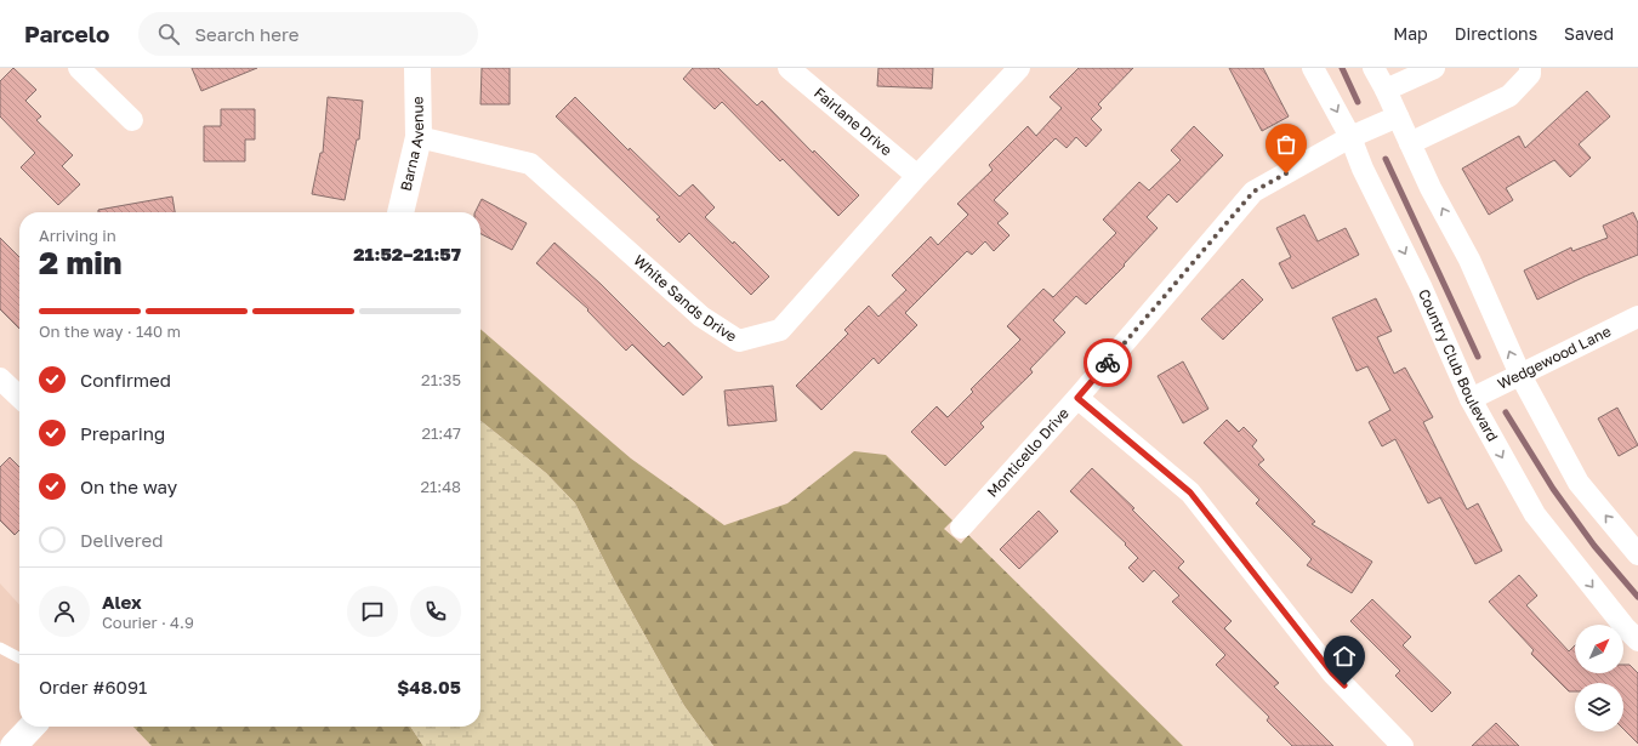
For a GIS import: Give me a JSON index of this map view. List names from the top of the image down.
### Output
{
  "streets": {
    "street": [
      "Fairlane Drive",
      "Barna Avenue",
      "White Sands Drive",
      "Wedgewood Lane",
      "Country Club Boulevard",
      "Monticello Drive"
    ]
  },
  "crossings": [
    ["Fairlane Drive", "White Sands Drive"],
    ["Barna Avenue", "White Sands Drive"],
    ["Wedgewood Lane", "Country Club Boulevard"],
    ["Country Club Boulevard", "Monticello Drive"]
  ],
  "north": "top right",
  "page": {
    "header": "Parcelo",
    "search": "Search here",
    "nav": ["Map", "Directions", "Saved"],
    "heading": ["2 min", "Arriving in", "21:52–21:57"],
    "panel": [
      "Alex",
      "Courier · 4.9",
      "Order #6091",
      "$48.05"
    ],
    "bar": "On the way · 140 m",
    "list": [
      ["Confirmed", "21:35"],
      ["Preparing", "21:47"],
      ["On the way", "21:48"],
      "Delivered"
    ]
  }
}
